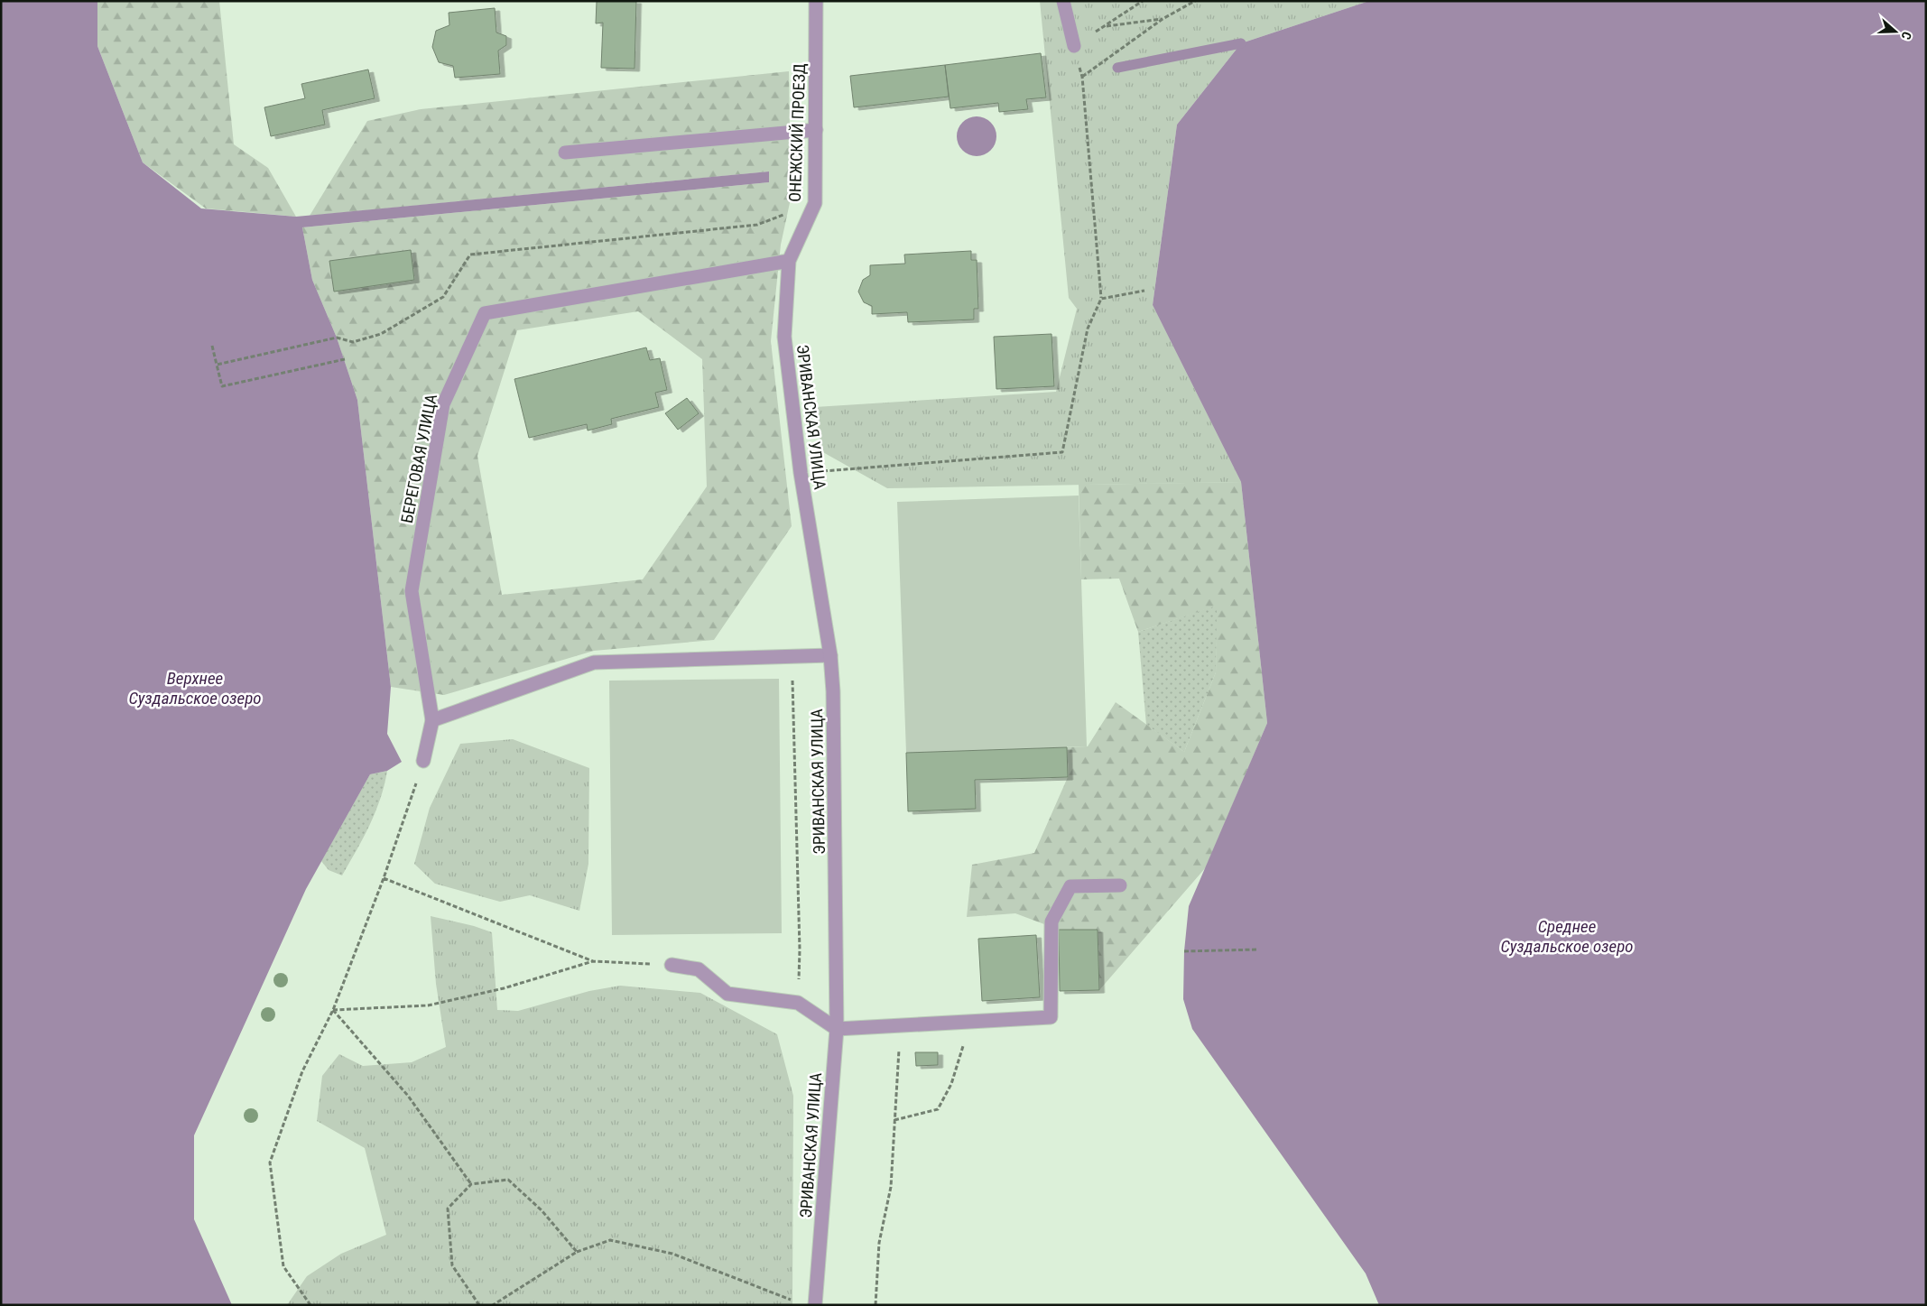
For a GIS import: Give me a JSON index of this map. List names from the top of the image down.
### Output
{
  "streets": {
    "street": ["ОНЕЖСКИЙ ПРОЕЗД", "ЭРИВАНСКАЯ УЛИЦА", "БЕРЕГОВАЯ УЛИЦА"]
  },
  "crossings": [
    ["ОНЕЖСКИЙ ПРОЕЗД", "ЭРИВАНСКАЯ УЛИЦА"],
    ["ОНЕЖСКИЙ ПРОЕЗД", "БЕРЕГОВАЯ УЛИЦА"],
    ["ЭРИВАНСКАЯ УЛИЦА", "БЕРЕГОВАЯ УЛИЦА"]
  ],
  "water": ["Верхнее Суздальское озеро", "Среднее Суздальское озеро"],
  "north": "right"
}
